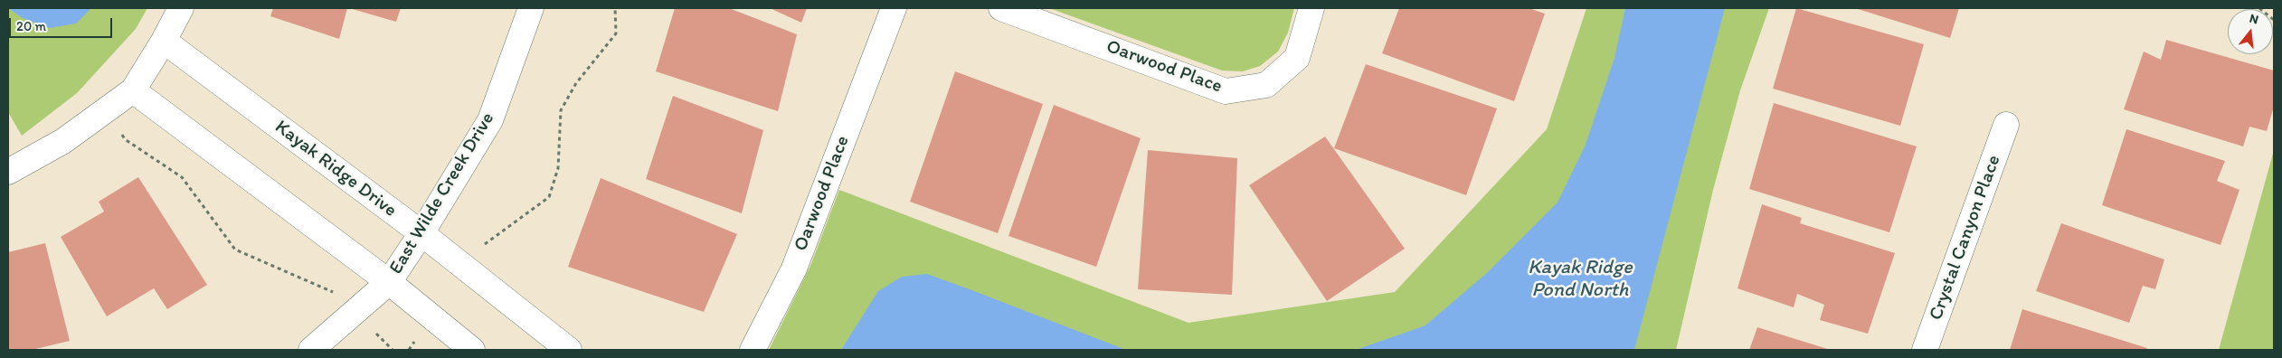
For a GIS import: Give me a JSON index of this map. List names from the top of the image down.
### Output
{
  "streets": {
    "street": [
      "Oarwood Place",
      "Kayak Ridge Drive",
      "East Wilde Creek Drive",
      "Crystal Canyon Place"
    ]
  },
  "crossings": [
    ["Kayak Ridge Drive", "East Wilde Creek Drive"]
  ],
  "water": ["Kayak Ridge Pond North"],
  "scale_bar": "20 m",
  "north": "top"
}
